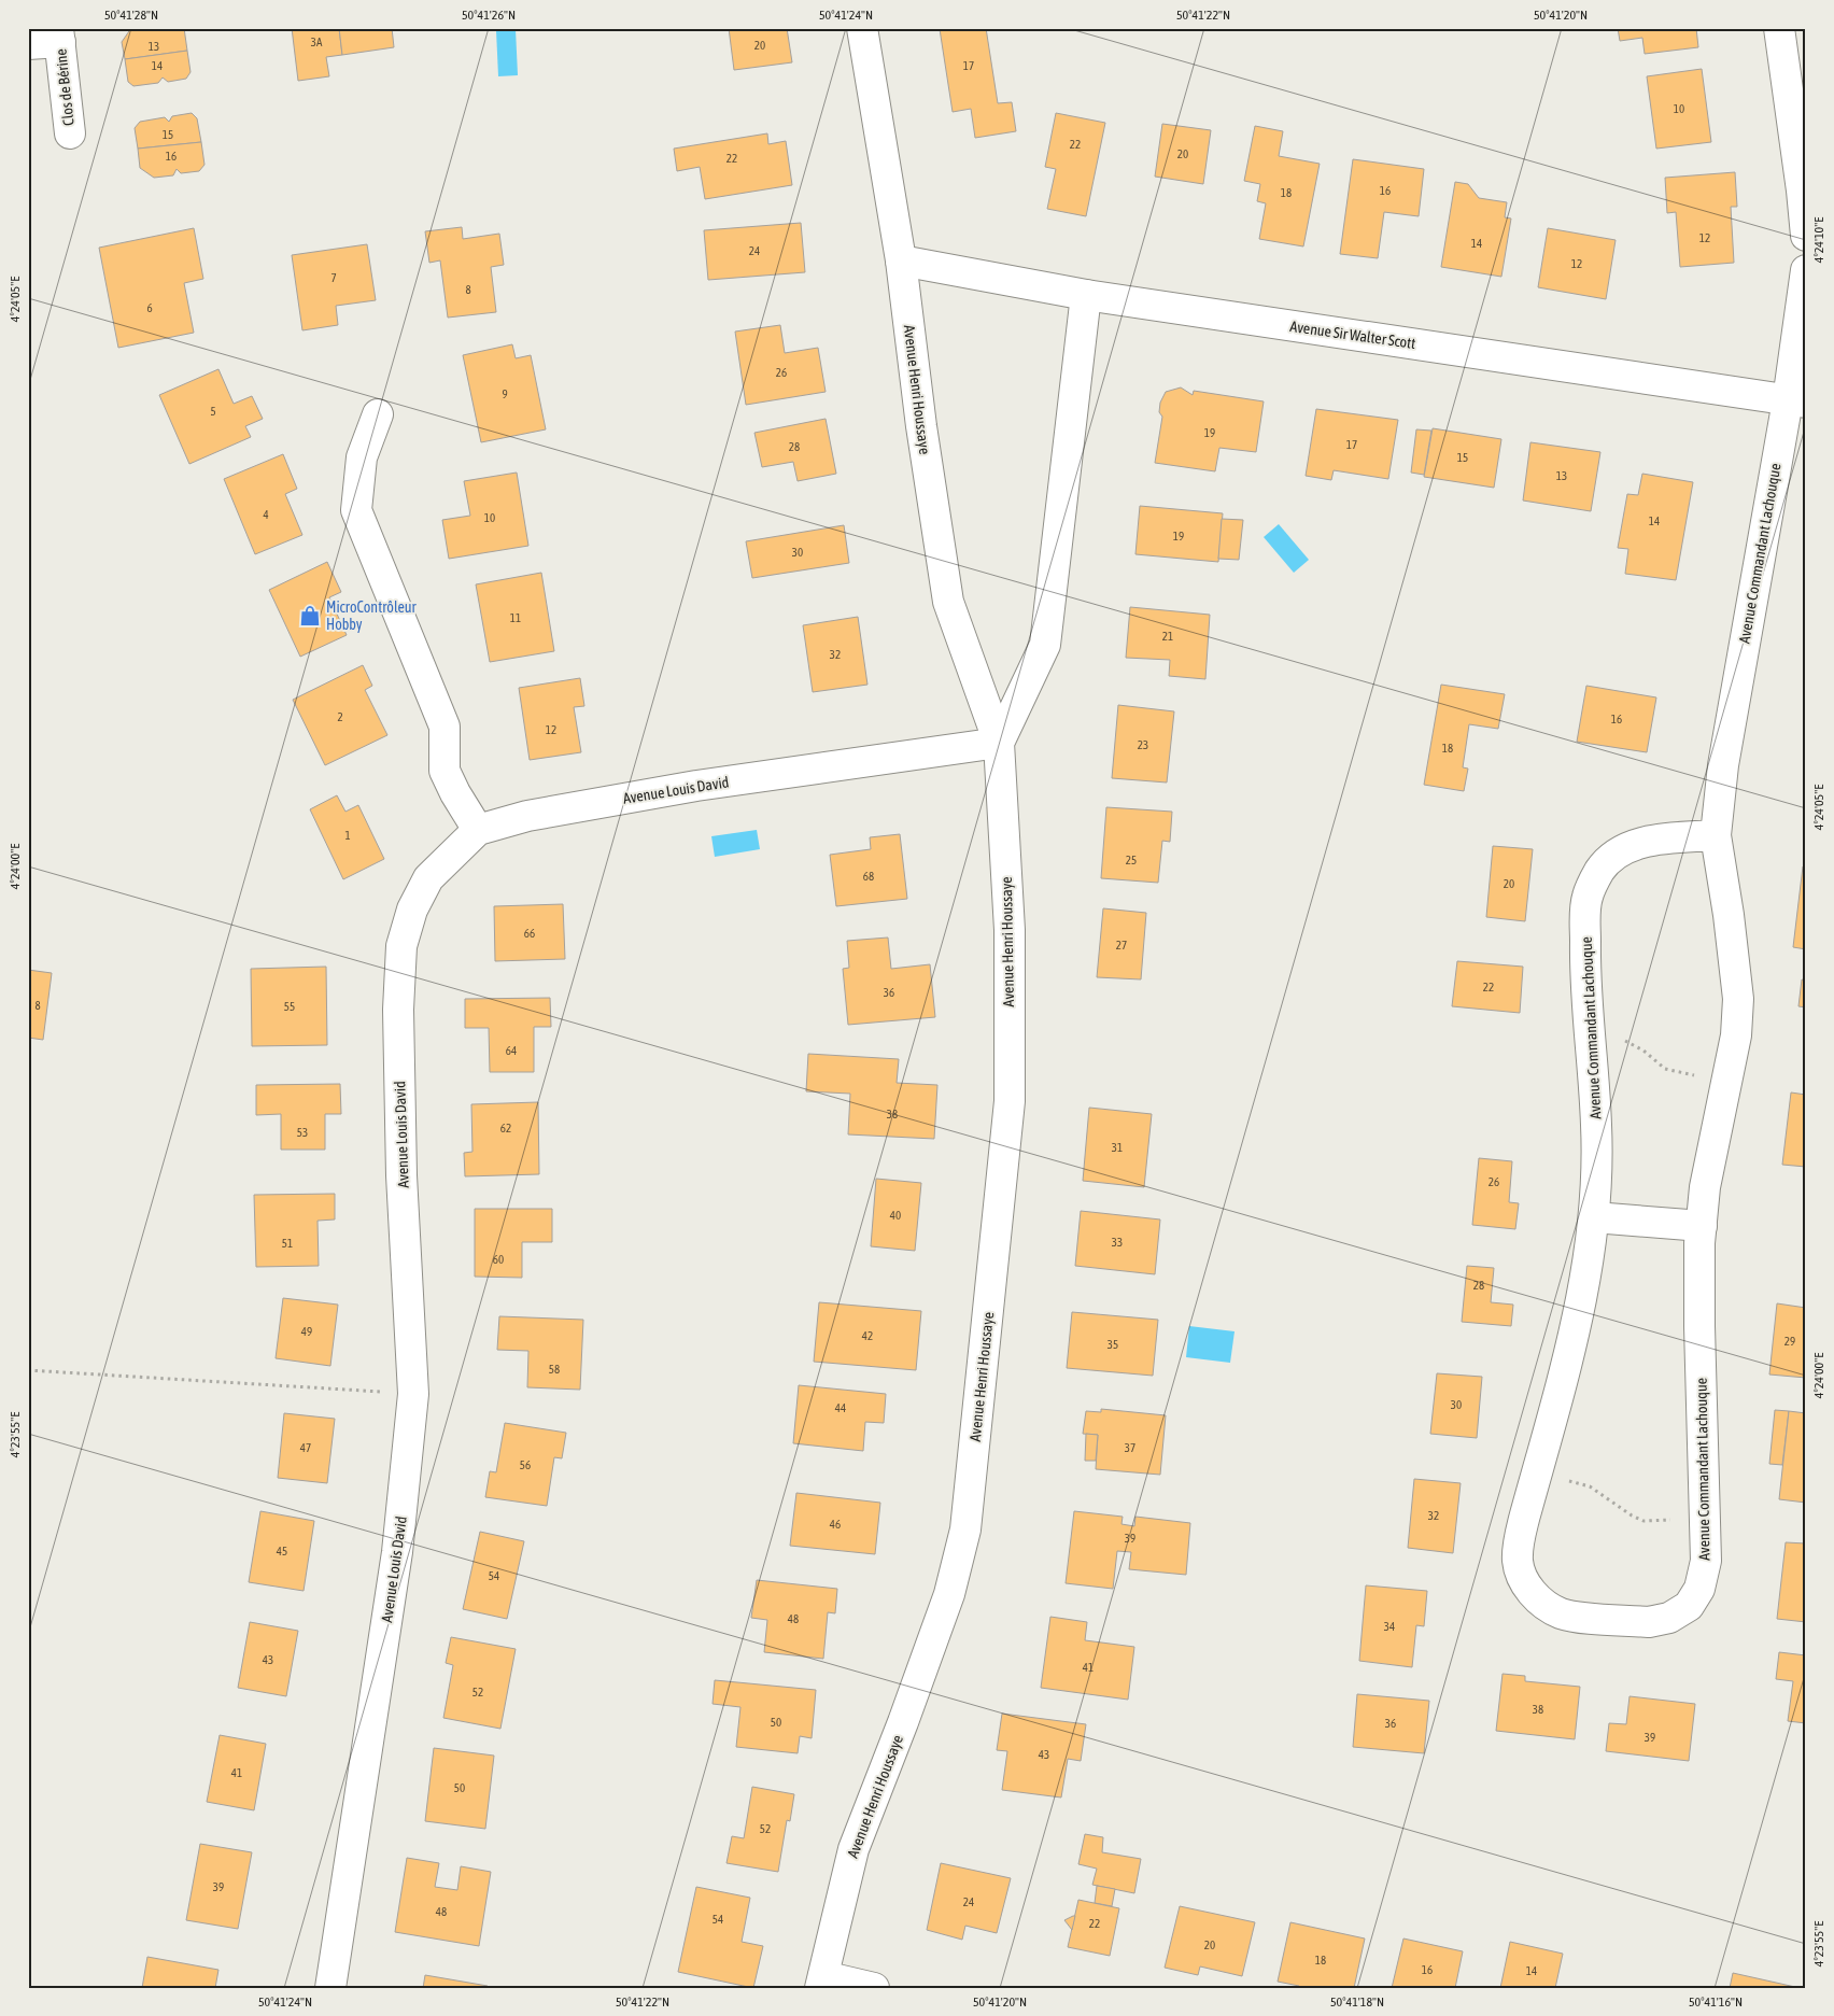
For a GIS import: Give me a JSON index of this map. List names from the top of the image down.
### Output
{
  "streets": {
    "street": [
      "Clos de Bérine",
      "Avenue Sir Walter Scott",
      "Avenue Henri Houssaye",
      "Avenue Commandant Lachouque",
      "Avenue Louis David"
    ]
  },
  "crossings": [
    ["Avenue Sir Walter Scott", "Avenue Henri Houssaye"],
    ["Avenue Sir Walter Scott", "Avenue Commandant Lachouque"],
    ["Avenue Henri Houssaye", "Avenue Louis David"]
  ],
  "places": {
    "shop": ["MicroContrôleur Hobby"]
  },
  "house_numbers": [
    "3A",
    "20",
    "13",
    "14",
    "17",
    "10",
    "15",
    "22",
    "20",
    "16",
    "22",
    "16",
    "18",
    "12",
    "14",
    "24",
    "12",
    "7",
    "8",
    "6",
    "26",
    "9",
    "5",
    "19",
    "17",
    "28",
    "15",
    "13",
    "4",
    "10",
    "14",
    "19",
    "30",
    "11",
    "21",
    "32",
    "2",
    "16",
    "12",
    "23",
    "18",
    "1",
    "25",
    "68",
    "20",
    "66",
    "27",
    "22",
    "36",
    "8",
    "55",
    "64",
    "38",
    "62",
    "53",
    "31",
    "26",
    "40",
    "33",
    "51",
    "60",
    "28",
    "49",
    "42",
    "29",
    "35",
    "58",
    "30",
    "44",
    "47",
    "37",
    "56",
    "32",
    "46",
    "39",
    "45",
    "54",
    "48",
    "34",
    "43",
    "41",
    "52",
    "38",
    "50",
    "36",
    "39",
    "43",
    "41",
    "50",
    "52",
    "39",
    "24",
    "48",
    "54",
    "22",
    "20",
    "18",
    "16",
    "14"
  ],
  "coordinates": [
    "50°41'28\"N",
    "50°41'26\"N",
    "50°41'24\"N",
    "50°41'22\"N",
    "50°41'20\"N",
    "4°24'10\"E",
    "4°24'05\"E",
    "4°24'00\"E",
    "4°23'55\"E",
    "50°41'18\"N",
    "50°41'16\"N"
  ]
}
